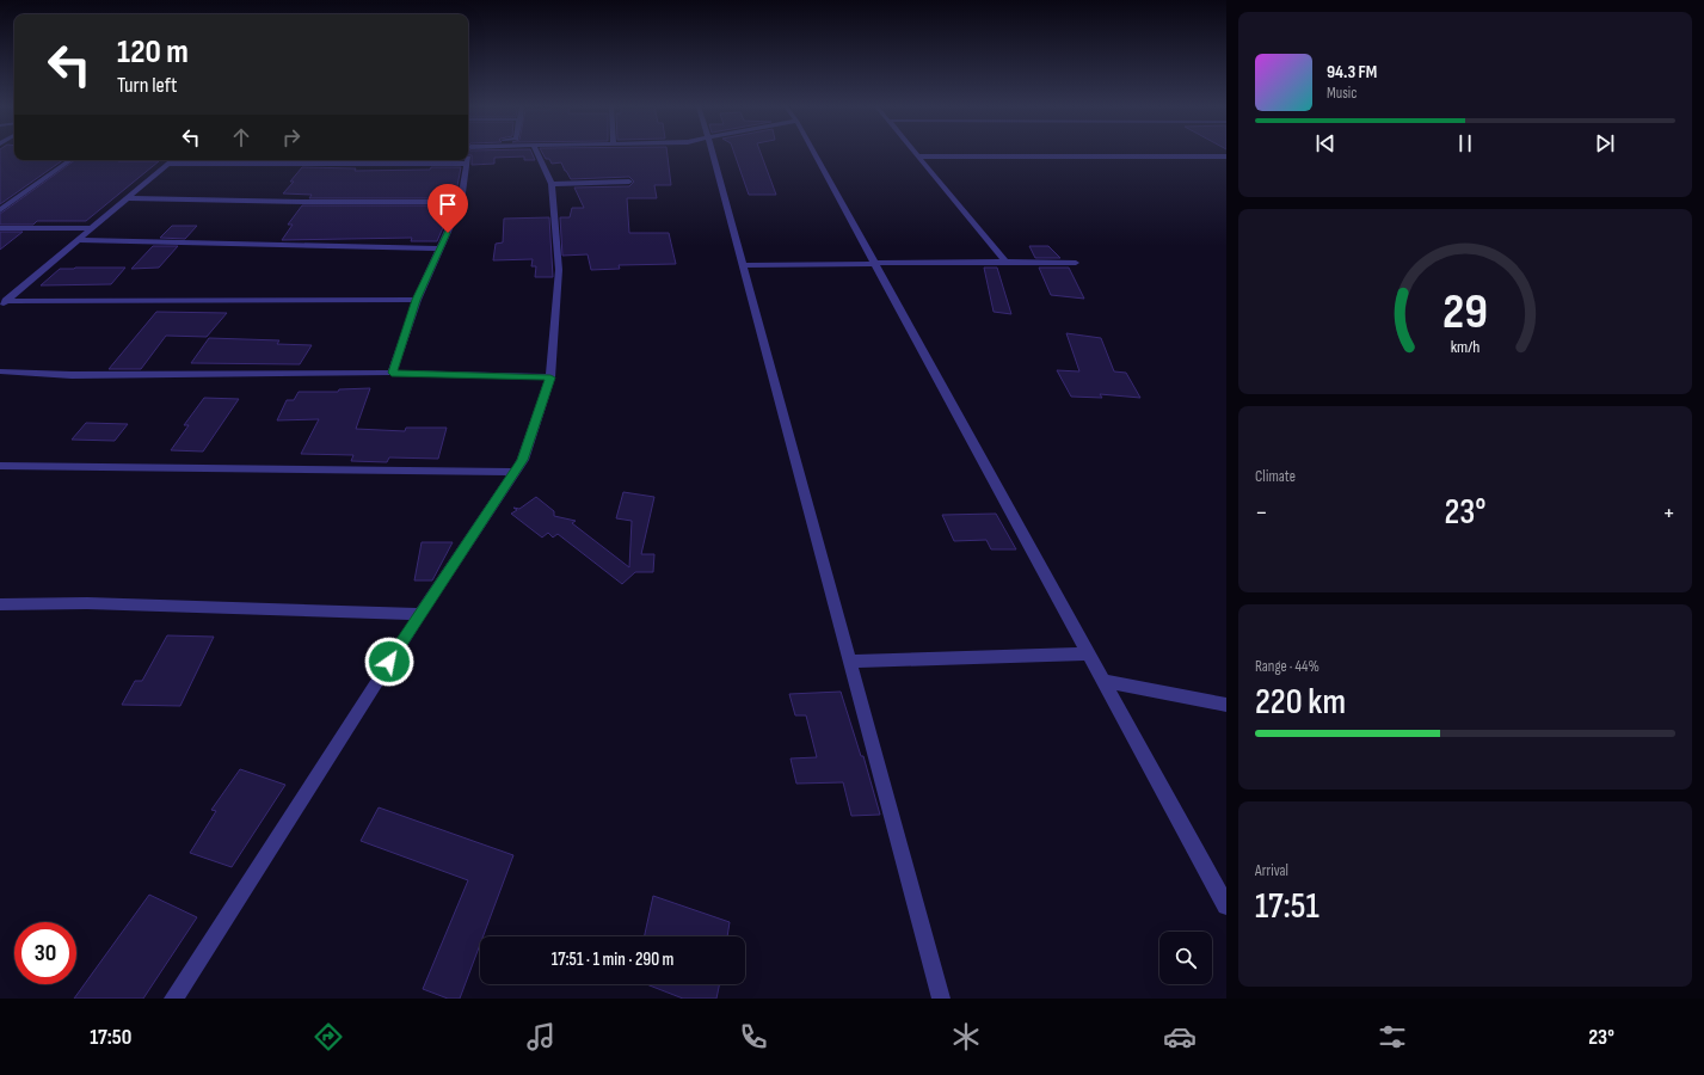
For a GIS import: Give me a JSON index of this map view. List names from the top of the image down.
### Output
{
  "page": {
    "turn": ["120 m", "Turn left"],
    "song": ["94.3 FM", "Music"],
    "tile": [
      "Climate",
      ["Range · 44%", "220 km"],
      ["Arrival", "17:51"]
    ],
    "heat": ["−", "23°", "+"],
    "limit": "30",
    "trip": "17:51 · 1 min · 290 m",
    "tabs": ["17:50", "23°"],
    "gauge": ["29", "km/h"]
  }
}
